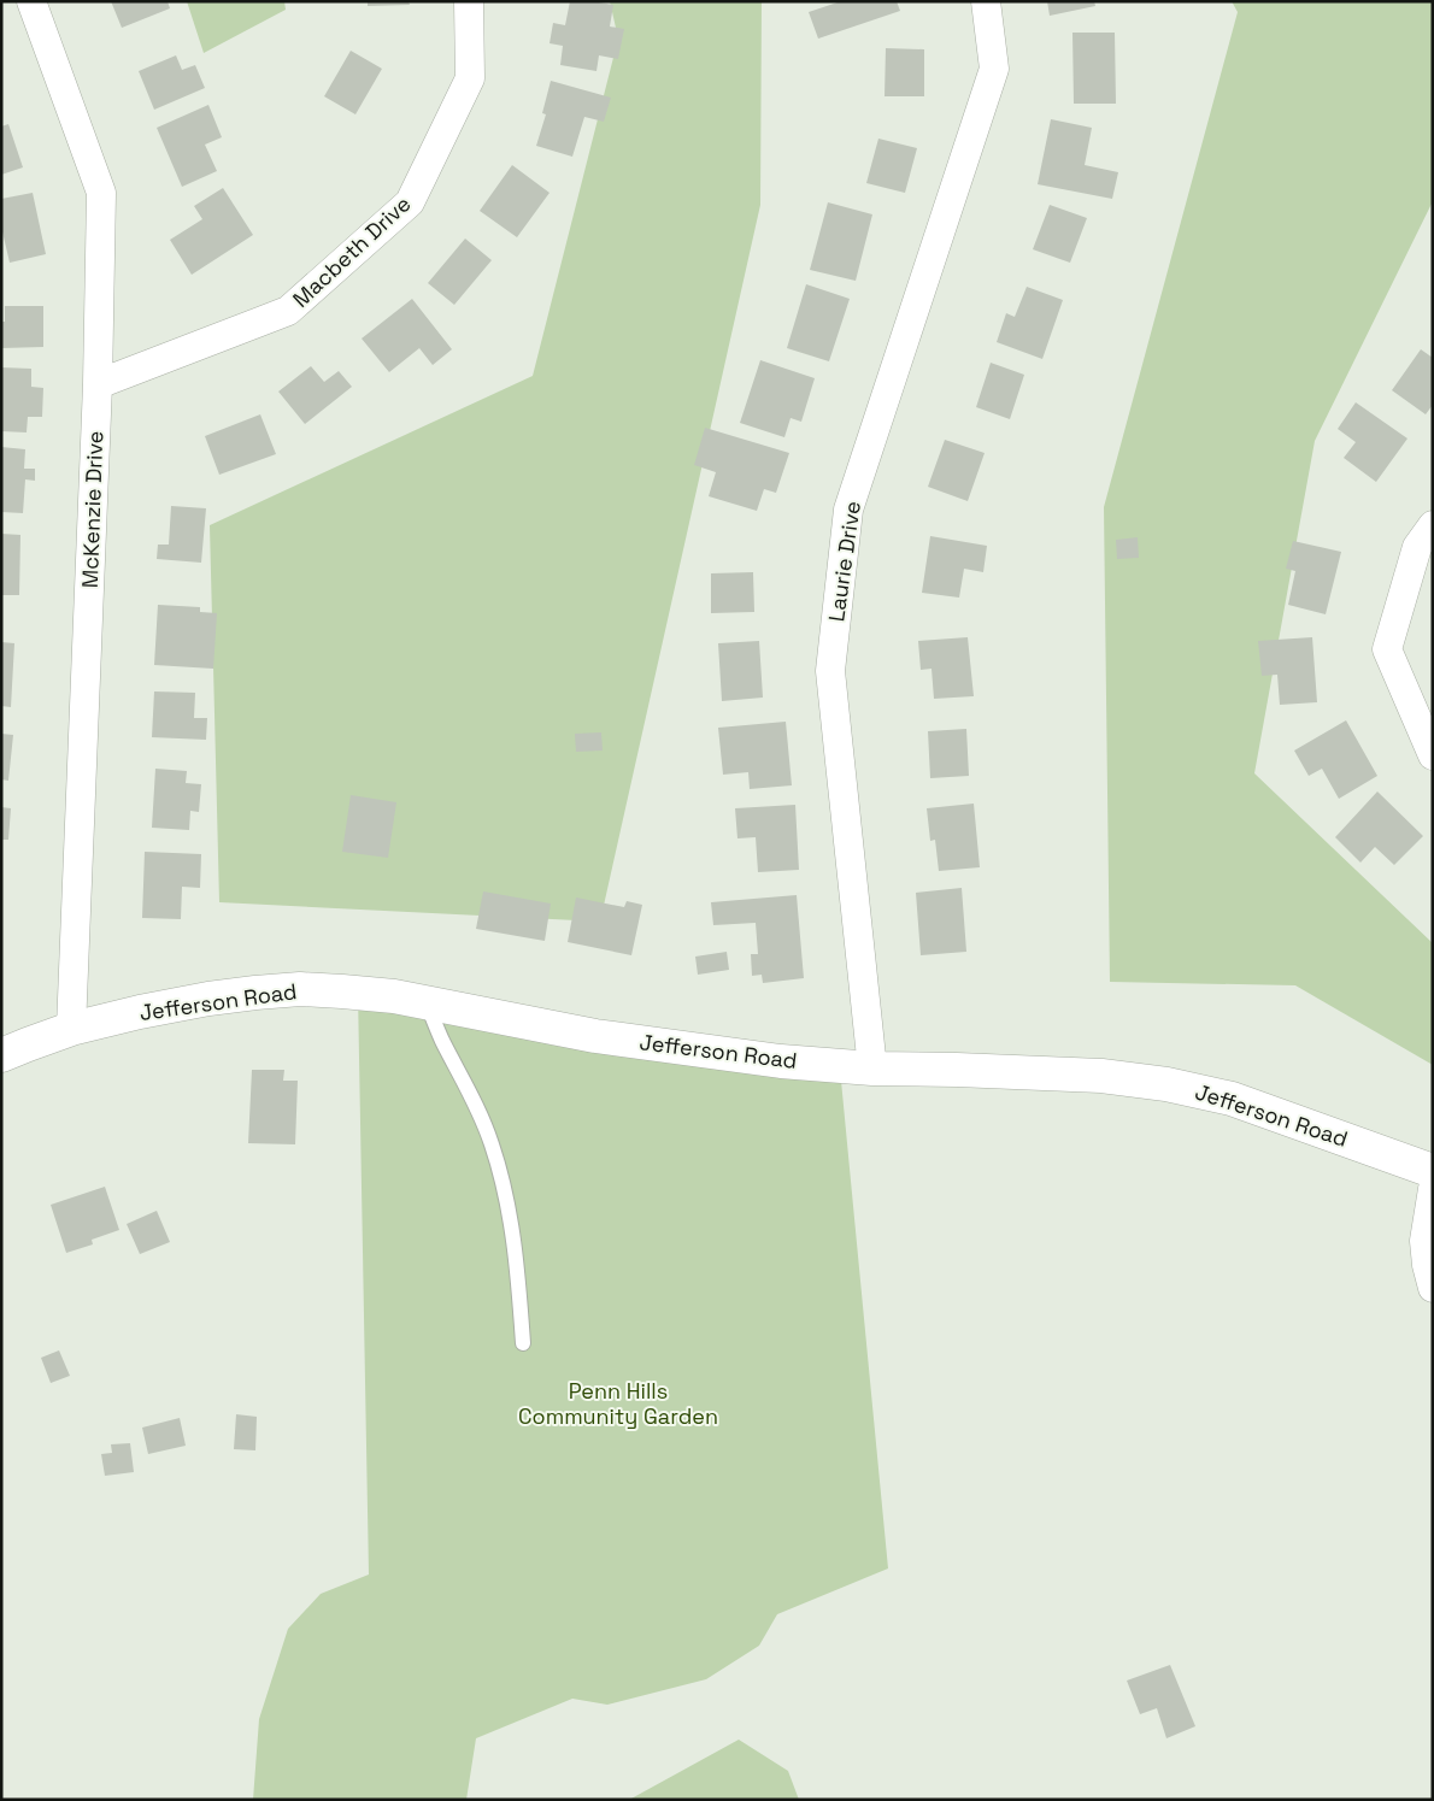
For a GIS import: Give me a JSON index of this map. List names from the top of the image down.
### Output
{
  "streets": {
    "street": [
      "Macbeth Drive",
      "McKenzie Drive",
      "Laurie Drive",
      "Jefferson Road"
    ]
  },
  "crossings": [
    ["Macbeth Drive", "McKenzie Drive"],
    ["McKenzie Drive", "Jefferson Road"],
    ["Laurie Drive", "Jefferson Road"]
  ],
  "parks": ["Penn Hills Community Garden"]
}
